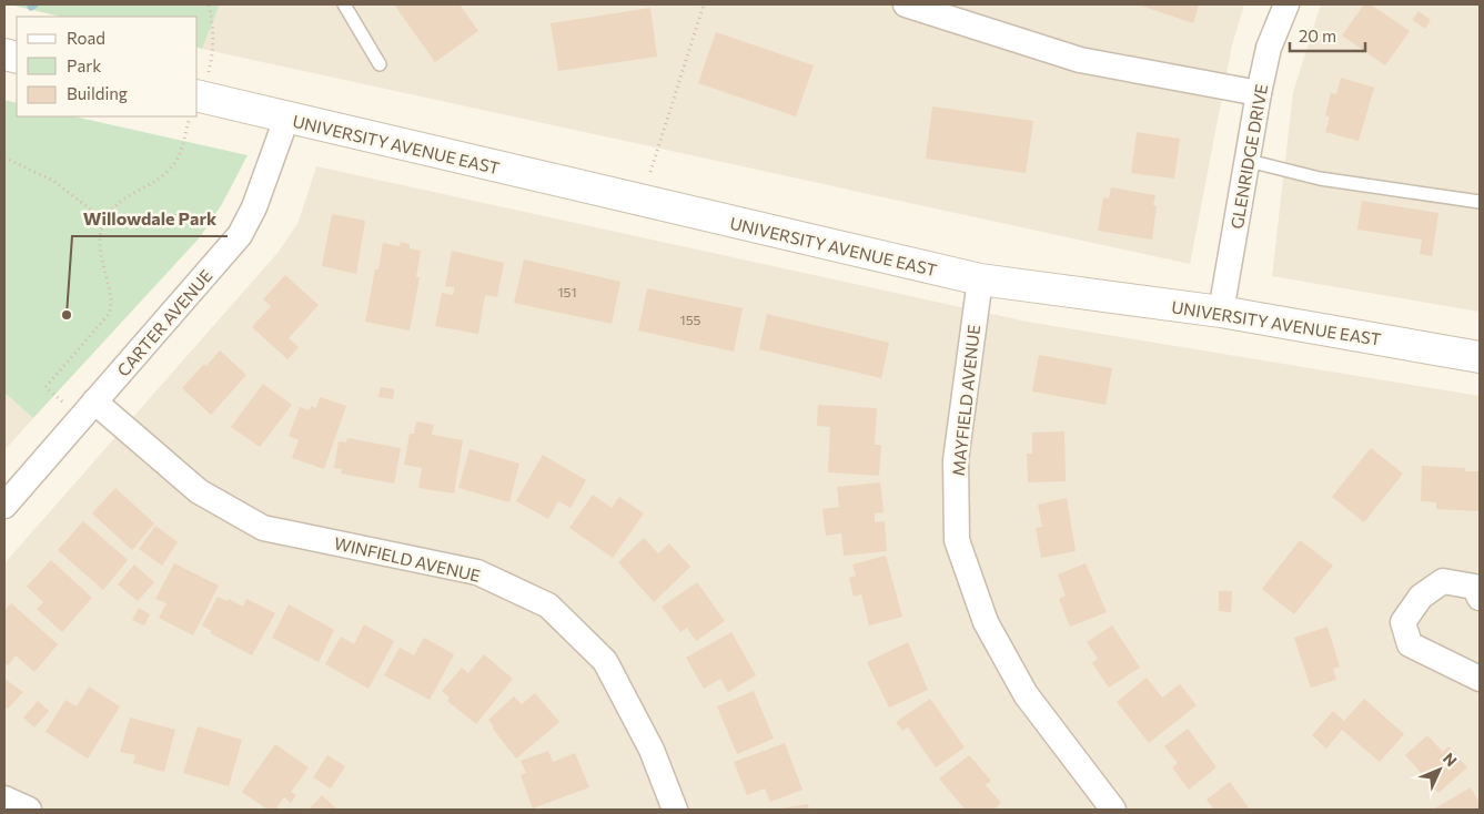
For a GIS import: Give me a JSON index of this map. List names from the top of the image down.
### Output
{
  "streets": {
    "main road": ["UNIVERSITY AVENUE EAST"],
    "street": [
      "GLENRIDGE DRIVE",
      "CARTER AVENUE",
      "MAYFIELD AVENUE",
      "WINFIELD AVENUE"
    ]
  },
  "crossings": [
    ["UNIVERSITY AVENUE EAST", "GLENRIDGE DRIVE"],
    ["UNIVERSITY AVENUE EAST", "CARTER AVENUE"],
    ["UNIVERSITY AVENUE EAST", "MAYFIELD AVENUE"],
    ["CARTER AVENUE", "WINFIELD AVENUE"]
  ],
  "places": ["Willowdale Park"],
  "house_numbers": ["151", "155"],
  "legend": ["Road", "Park", "Building"],
  "scale_bar": "20 m",
  "north": "top right"
}
